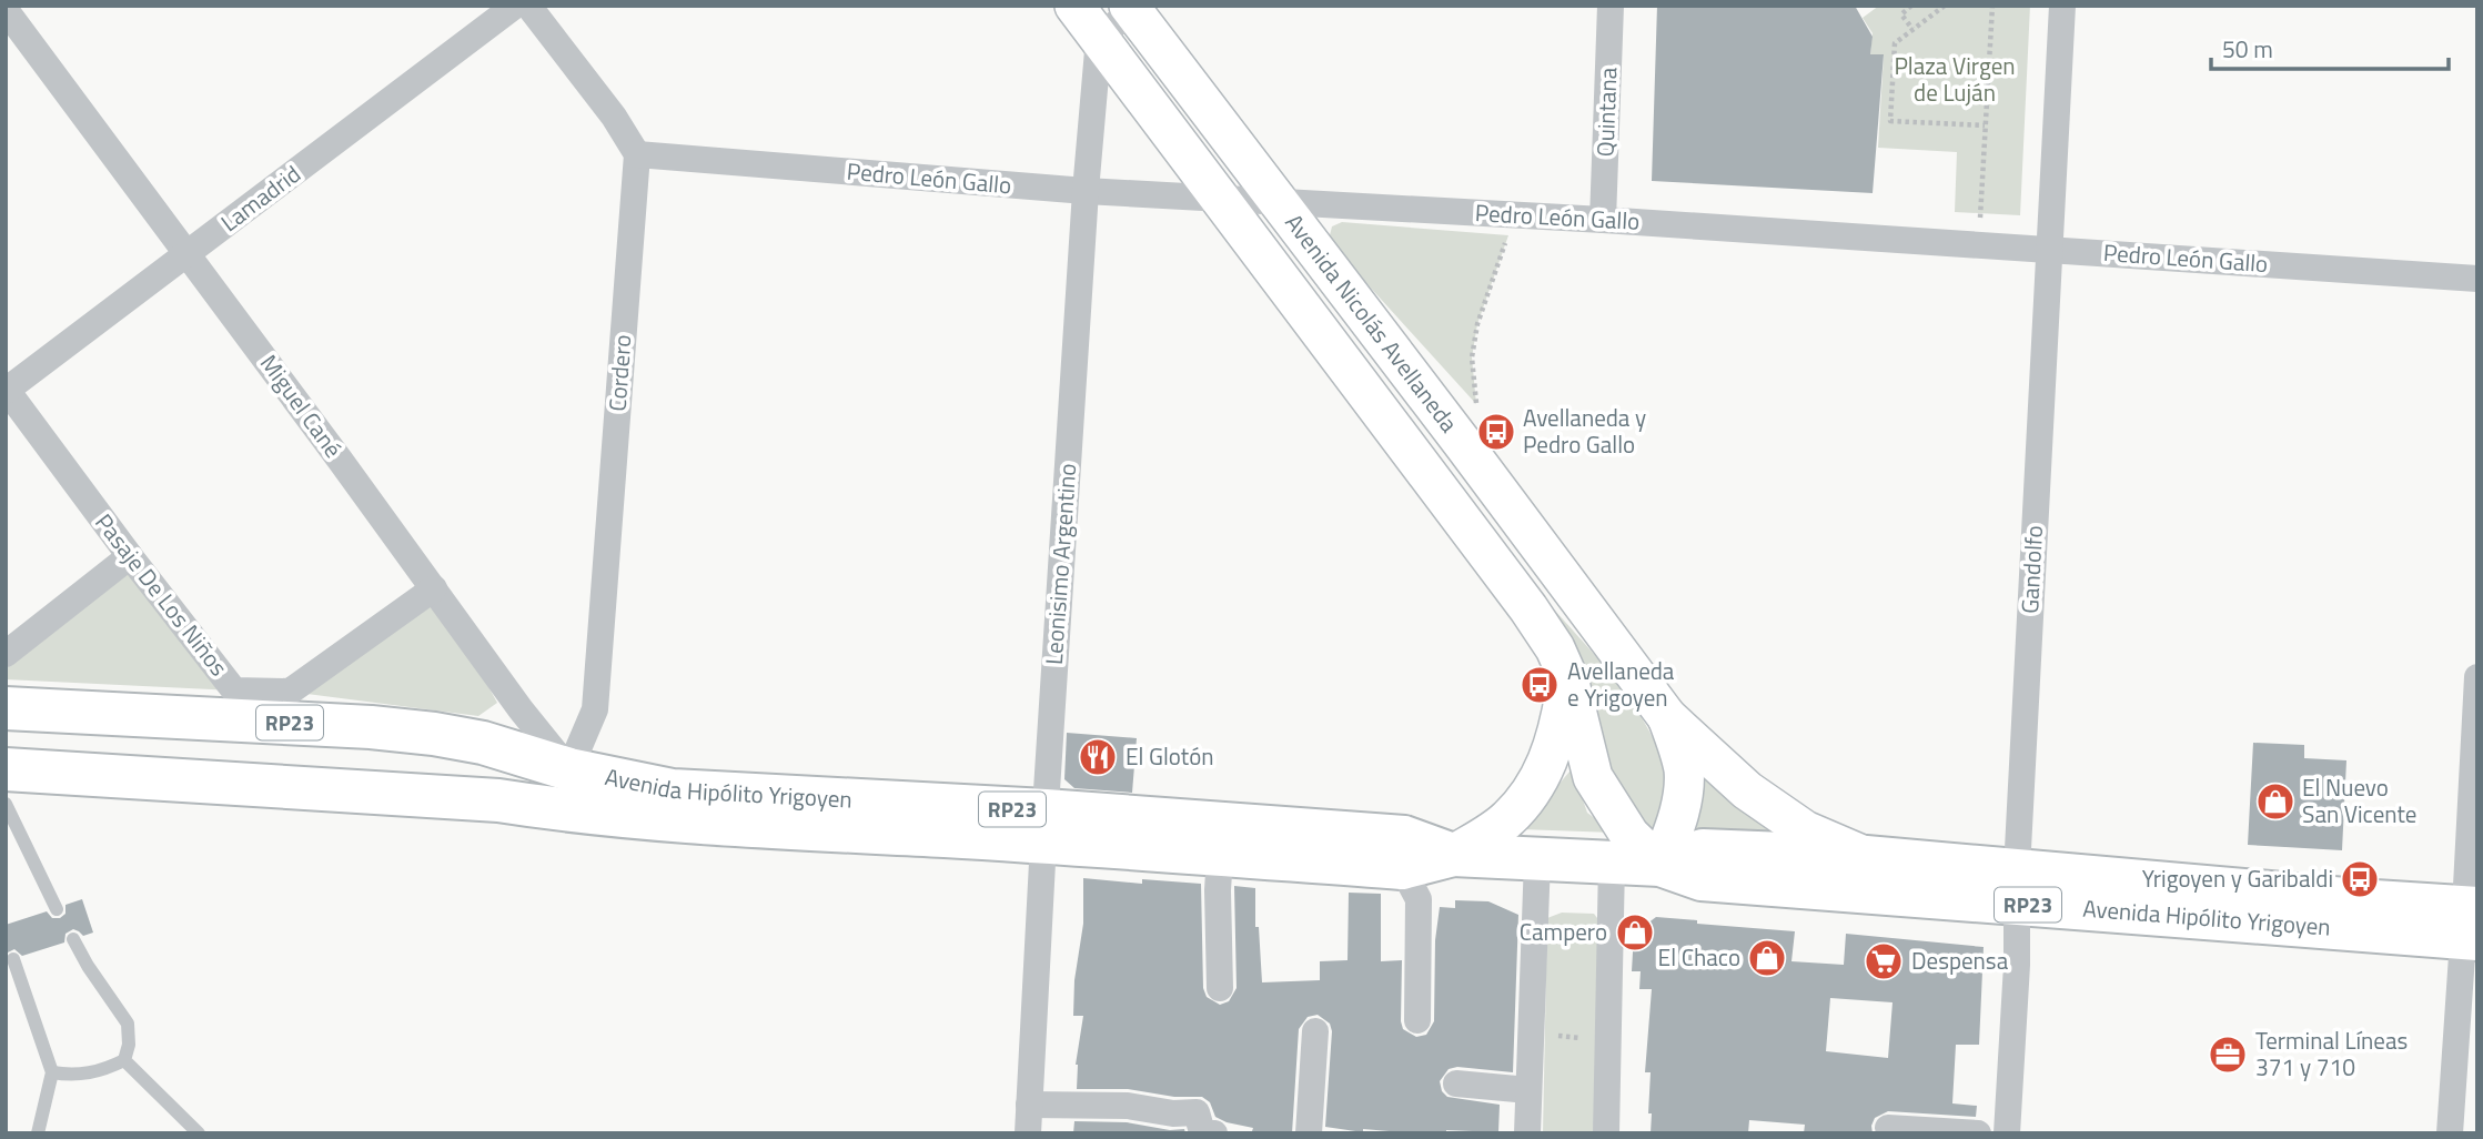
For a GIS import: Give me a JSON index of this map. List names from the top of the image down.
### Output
{
  "streets": {
    "main road": ["Avenida Nicolás Avellaneda", "RP23", "Avenida Hipólito Yrigoyen"],
    "street": [
      "Quintana",
      "Pedro León Gallo",
      "Lamadrid",
      "Cordero",
      "Miguel Cané",
      "Leonisimo Argentino",
      "Gandolfo",
      "Pasaje De Los Niños"
    ]
  },
  "crossings": [
    ["Quintana", "Pedro León Gallo"],
    ["Pedro León Gallo", "Avenida Nicolás Avellaneda"],
    ["Pedro León Gallo", "Cordero"],
    ["Pedro León Gallo", "Leonisimo Argentino"],
    ["Pedro León Gallo", "Gandolfo"],
    ["Lamadrid", "Miguel Cané"],
    ["Lamadrid", "Pasaje De Los Niños"],
    ["Avenida Nicolás Avellaneda", "Leonisimo Argentino"],
    ["Avenida Nicolás Avellaneda", "Avenida Hipólito Yrigoyen"],
    ["Cordero", "Miguel Cané"],
    ["Cordero", "Avenida Hipólito Yrigoyen"],
    ["Miguel Cané", "Pasaje De Los Niños"],
    ["Miguel Cané", "Avenida Hipólito Yrigoyen"],
    ["Leonisimo Argentino", "Avenida Hipólito Yrigoyen"],
    ["Gandolfo", "Avenida Hipólito Yrigoyen"]
  ],
  "parks": ["Plaza Virgen de Luján"],
  "places": {
    "bus stop": ["Avellaneda y Pedro Gallo", "Avellaneda e Yrigoyen", "Yrigoyen y Garibaldi"],
    "restaurant": ["El Glotón"],
    "shop": ["El Nuevo San Vicente", "Campero", "El Chaco"],
    "supermarket": ["Despensa"],
    "office": ["Terminal Líneas 371 y 710"]
  },
  "scale_bar": "50 m"
}
